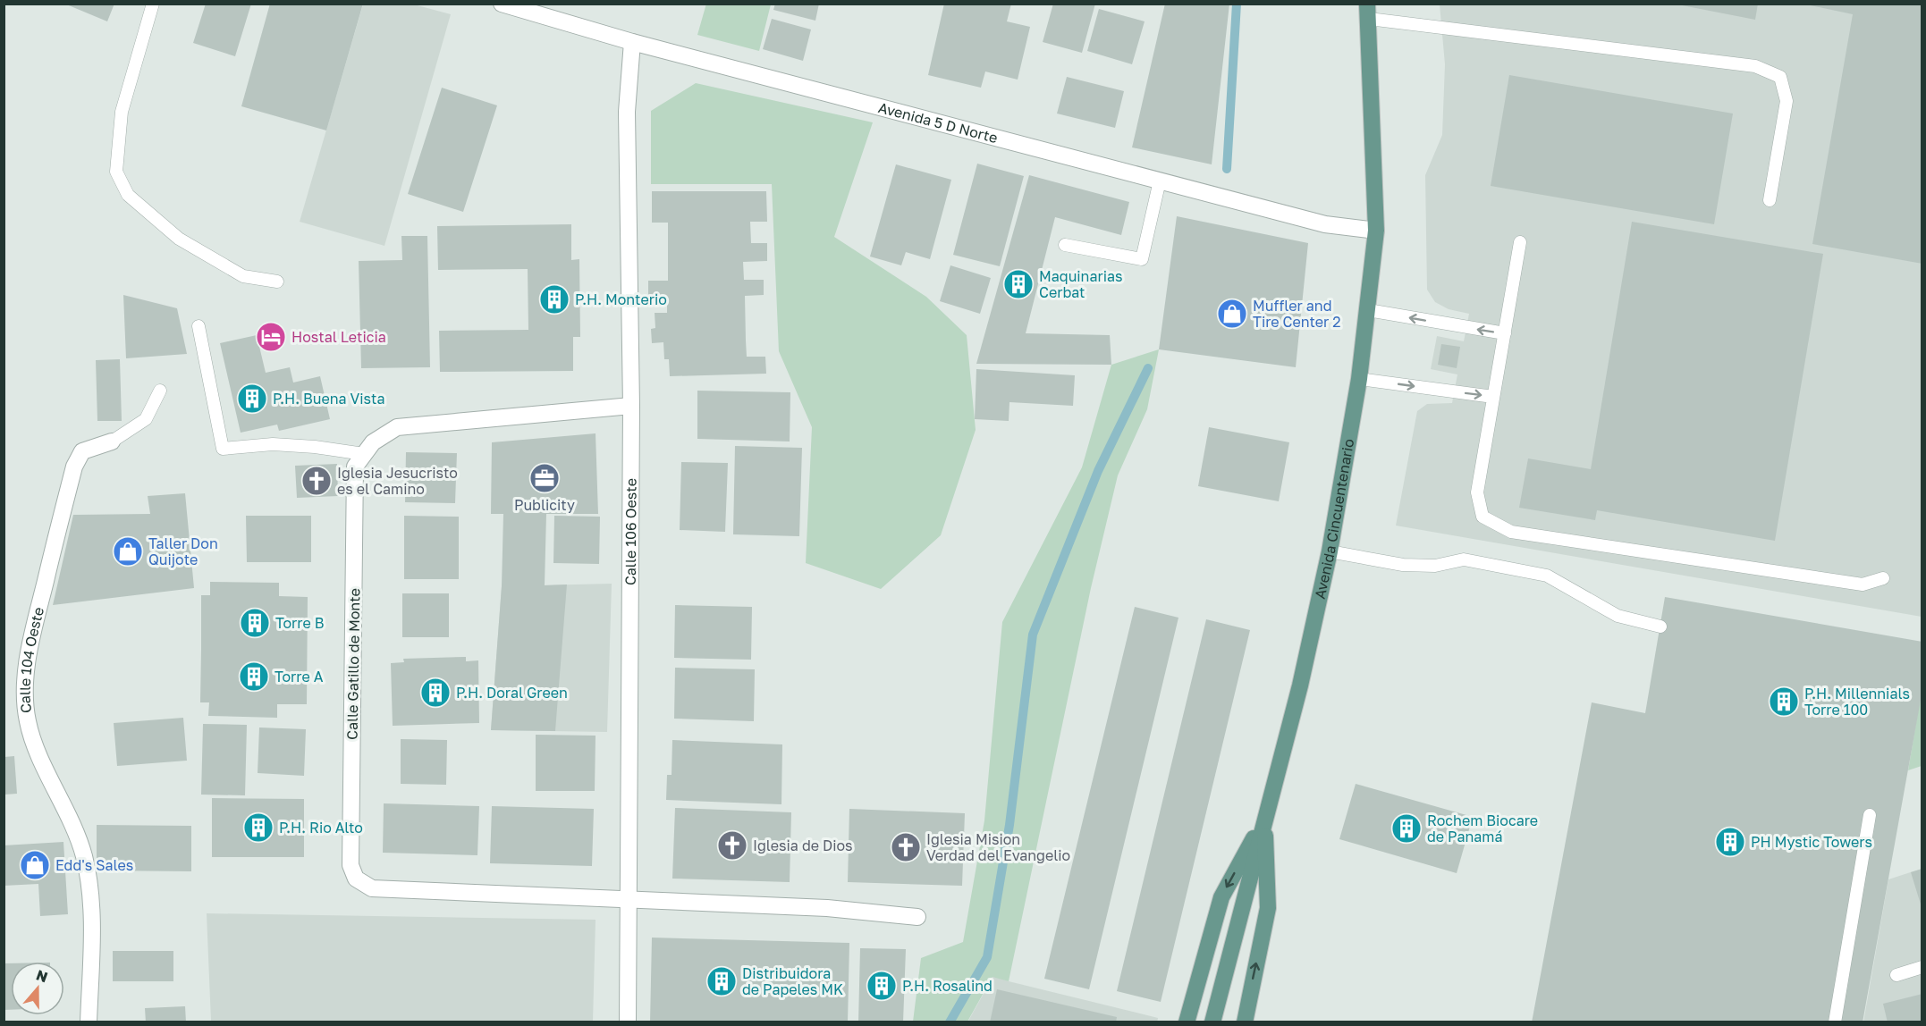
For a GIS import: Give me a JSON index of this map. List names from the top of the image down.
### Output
{
  "streets": {
    "main road": ["Avenida Cincuentenario"],
    "street": [
      "Avenida 5 D Norte",
      "Calle 106 Oeste",
      "Calle 104 Oeste",
      "Calle Gatillo de Monte"
    ]
  },
  "crossings": [
    ["Avenida 5 D Norte", "Avenida Cincuentenario"],
    ["Avenida 5 D Norte", "Calle 106 Oeste"],
    ["Calle 106 Oeste", "Calle Gatillo de Monte"]
  ],
  "places": {
    "building": [
      "Maquinarias Cerbat",
      "P.H. Monterio",
      "P.H. Buena Vista",
      "Torre B",
      "Torre A",
      "P.H. Doral Green",
      "P.H. Millennials Torre 100",
      "P.H. Rio Alto",
      "Rochem Biocare de Panamá",
      "PH Mystic Towers",
      "Distribuidora de Papeles MK",
      "P.H. Rosalind"
    ],
    "shop": ["Muffler and Tire Center 2", "Taller Don Quijote", "Edd's Sales"],
    "hotel": ["Hostal Leticia"],
    "office": ["Publicity"],
    "church": ["Iglesia Jesucristo es el Camino", "Iglesia de Dios", "Iglesia Mision Verdad del Evangelio"]
  },
  "north": "top"
}
